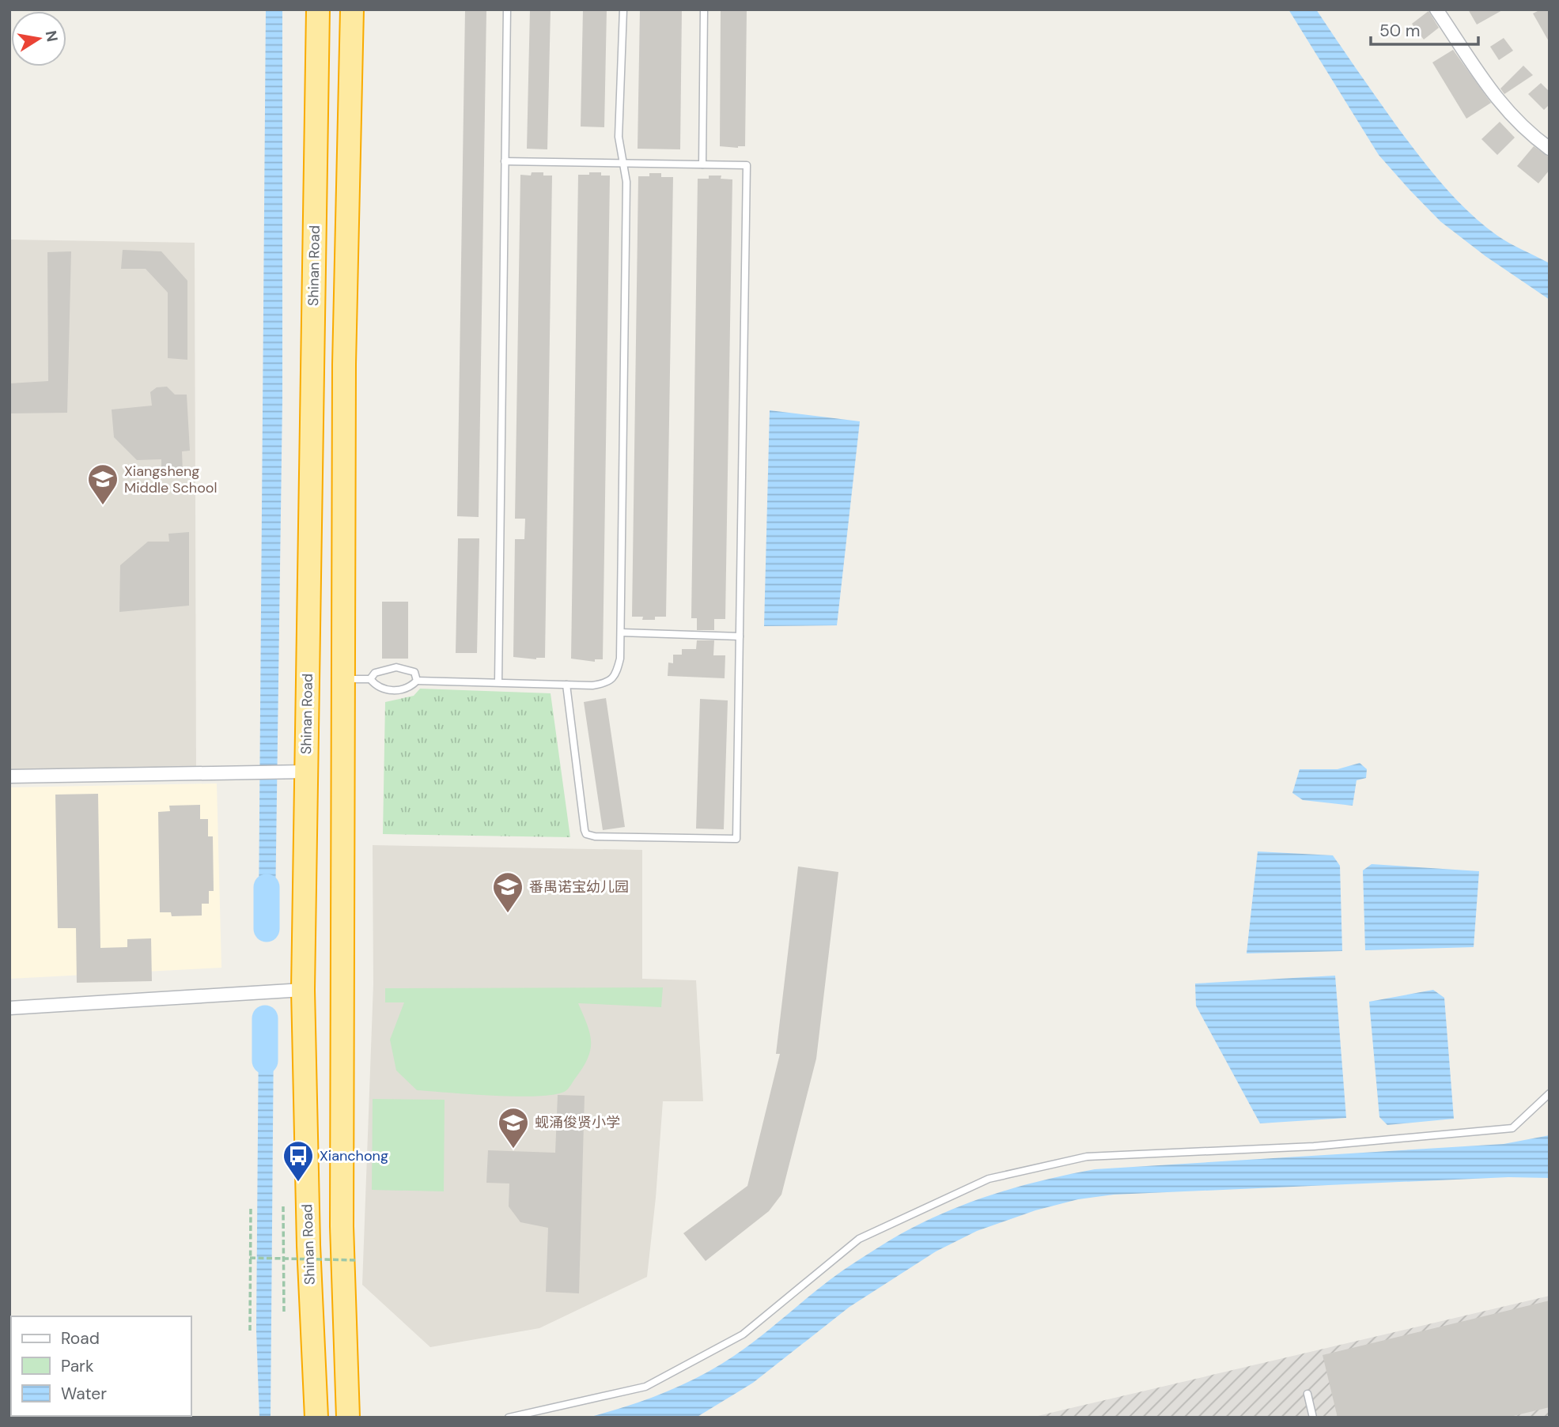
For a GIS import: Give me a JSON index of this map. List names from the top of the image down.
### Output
{
  "streets": {
    "highway": ["Shinan Road"]
  },
  "places": {
    "school or university": ["Xiangsheng Middle School", "番禺诺宝幼儿园", "蚬涌俊贤小学"],
    "bus stop": ["Xianchong"]
  },
  "legend": ["Road", "Park", "Water"],
  "scale_bar": "50 m",
  "north": "right"
}
